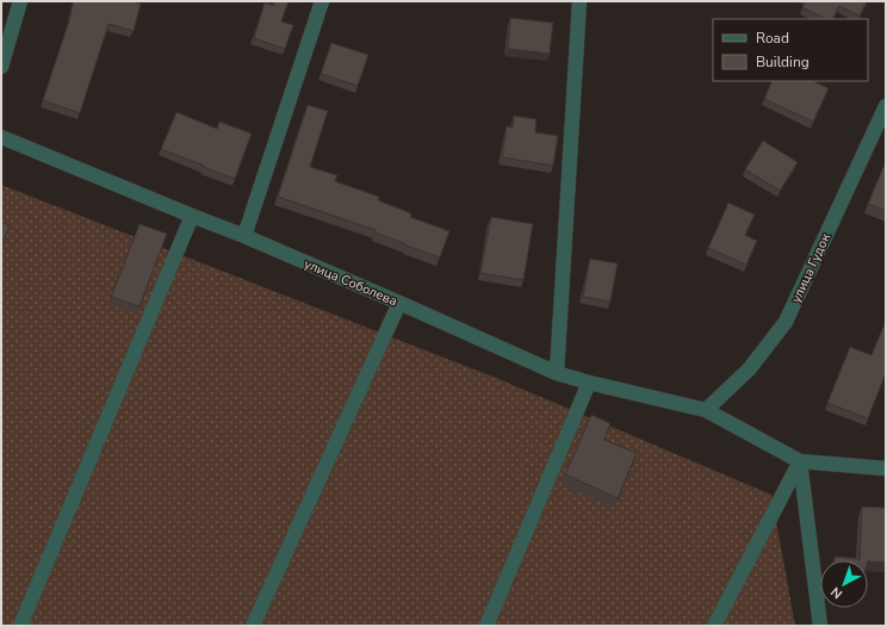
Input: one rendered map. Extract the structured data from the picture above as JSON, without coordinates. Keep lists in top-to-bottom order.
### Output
{
  "streets": {
    "street": ["улица Гудок", "улица Соболева"]
  },
  "crossings": [
    ["улица Гудок", "улица Соболева"]
  ],
  "legend": ["Road", "Building"],
  "north": "bottom left"
}
